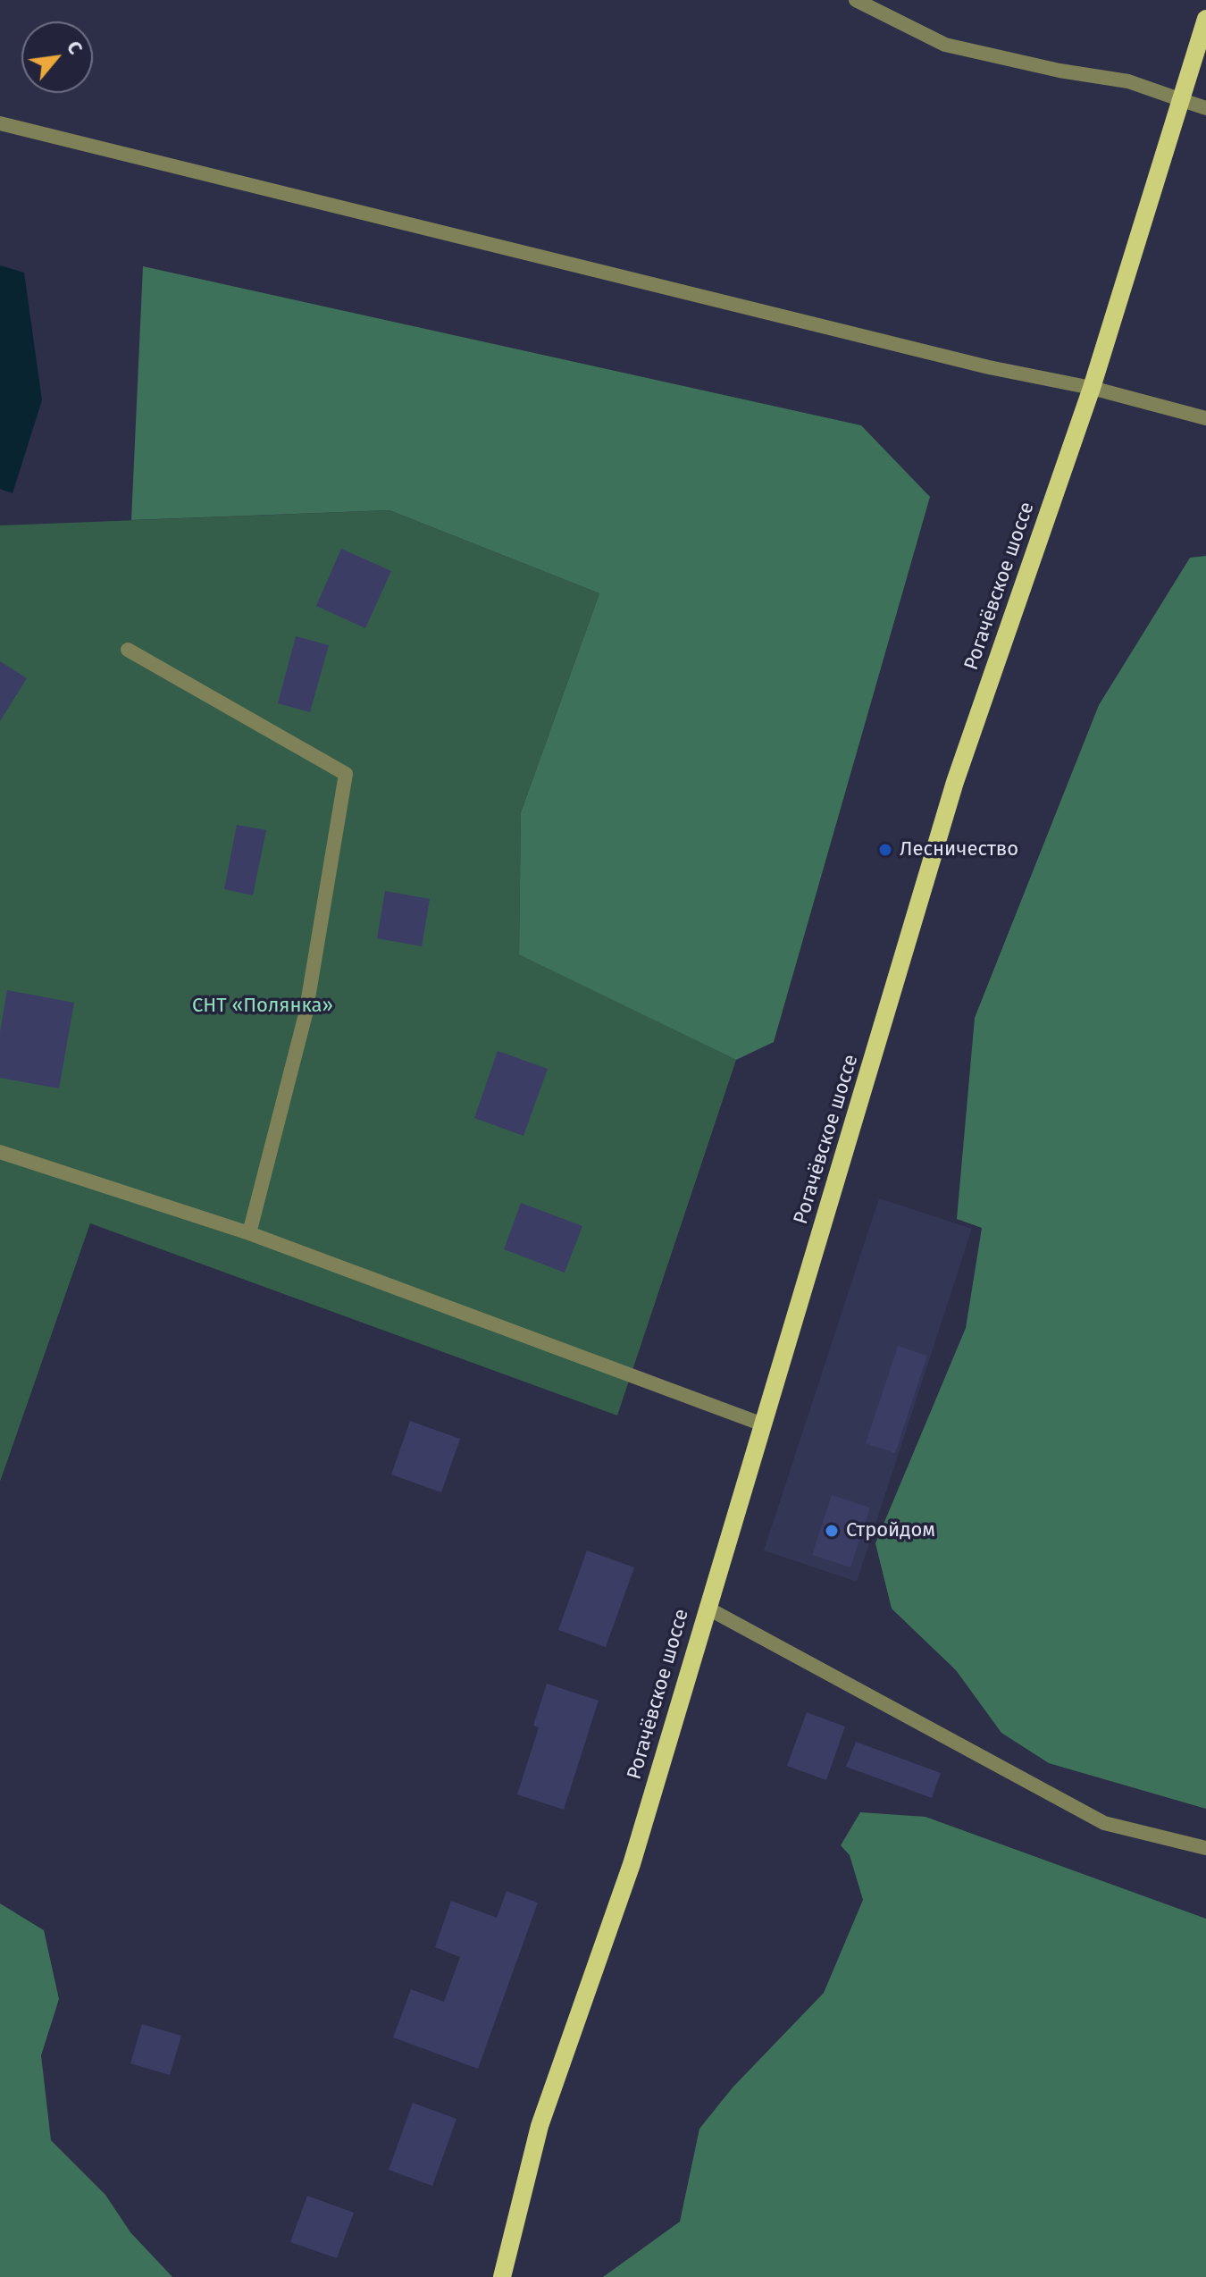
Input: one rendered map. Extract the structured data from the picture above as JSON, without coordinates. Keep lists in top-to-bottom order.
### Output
{
  "streets": {
    "main road": ["Рогачёвское шоссе"]
  },
  "parks": ["СНТ «Полянка»"],
  "places": ["Лесничество", "Стройдом"],
  "north": "top right"
}
